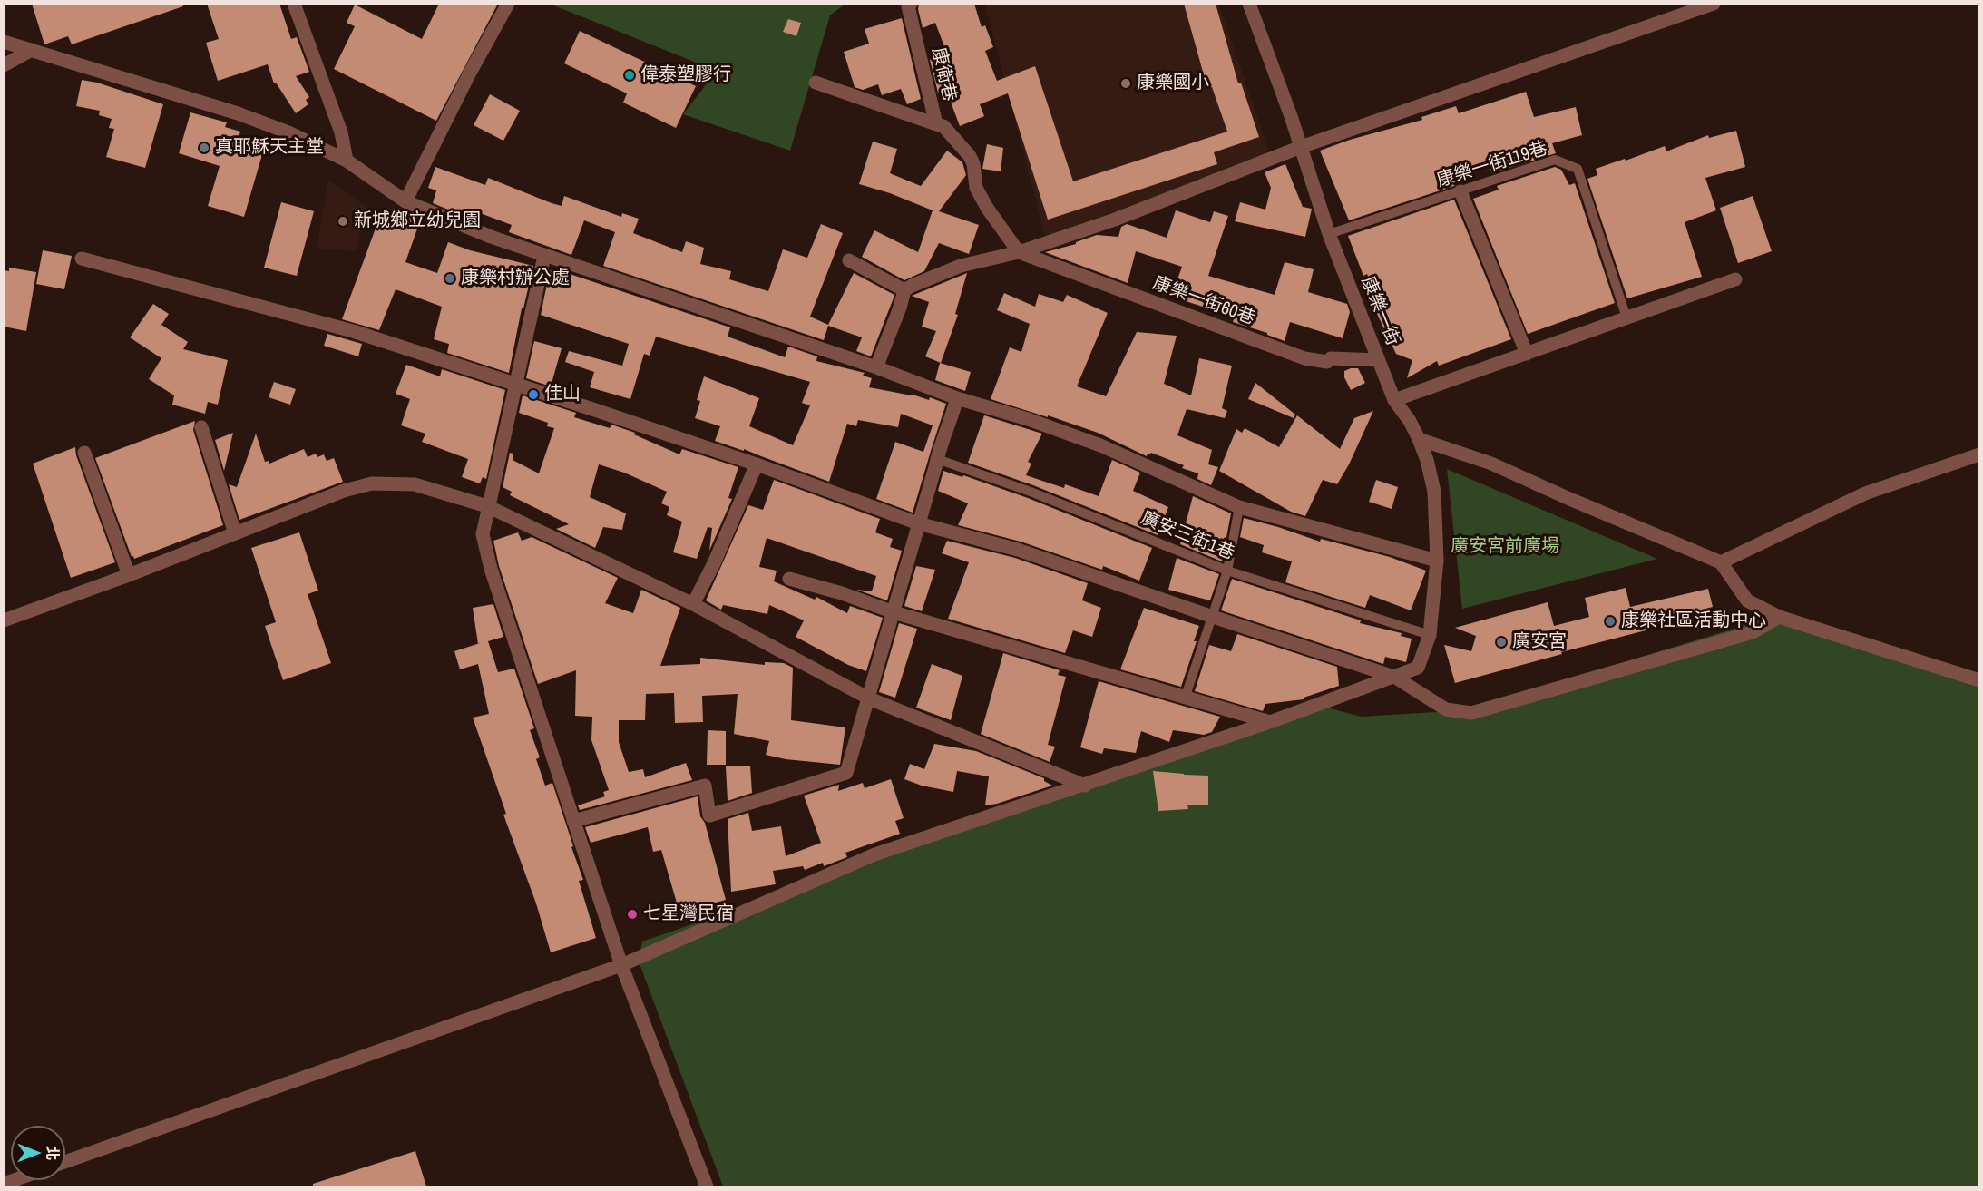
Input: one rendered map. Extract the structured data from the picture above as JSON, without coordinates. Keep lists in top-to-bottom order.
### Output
{
  "streets": {
    "street": ["康衛巷", "康樂一街60巷", "康樂一街"],
    "lane": ["康樂一街119巷", "廣安三街1巷"]
  },
  "crossings": [
    ["康衛巷", "康樂一街60巷"],
    ["康樂一街119巷", "康樂一街"],
    ["康樂一街60巷", "康樂一街"],
    ["康樂一街", "廣安三街1巷"]
  ],
  "parks": ["廣安宮前廣場"],
  "places": [
    "偉泰塑膠行",
    "康樂國小",
    "真耶穌天主堂",
    "新城鄉立幼兒園",
    "康樂村辦公處",
    "佳山",
    "康樂社區活動中心",
    "廣安宮",
    "七星灣民宿"
  ],
  "north": "right"
}
